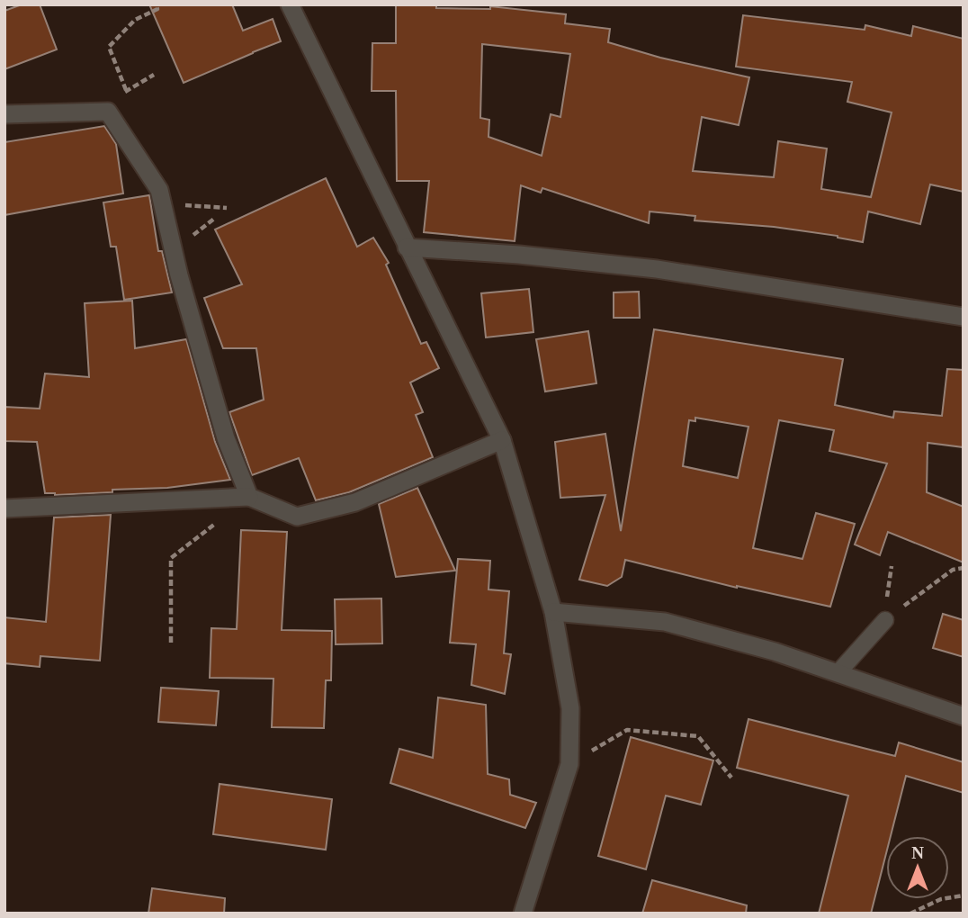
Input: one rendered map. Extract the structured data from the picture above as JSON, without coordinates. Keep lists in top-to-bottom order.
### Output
{
  "north": "top"
}
